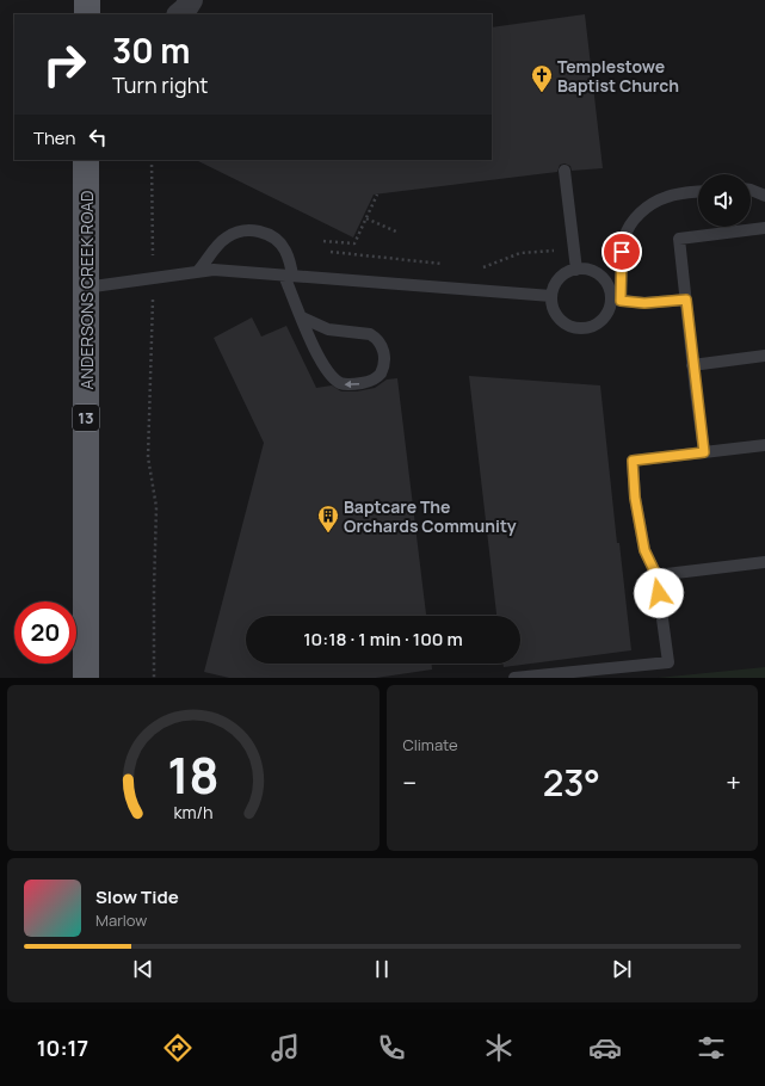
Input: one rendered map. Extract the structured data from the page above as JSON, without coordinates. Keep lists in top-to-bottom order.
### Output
{
  "streets": {
    "main road": ["ANDERSONS CREEK ROAD", "13"]
  },
  "places": {
    "church": ["Templestowe Baptist Church"],
    "building": ["Baptcare The Orchards Community"]
  },
  "page": {
    "turn": ["30 m", "Turn right"],
    "then": "Then",
    "limit": "20",
    "trip": "10:18 · 1 min · 100 m",
    "tile": "Climate",
    "heat": ["−", "23°", "+"],
    "song": ["Slow Tide", "Marlow"],
    "tabs": "10:17",
    "gauge": ["18", "km/h"]
  }
}
